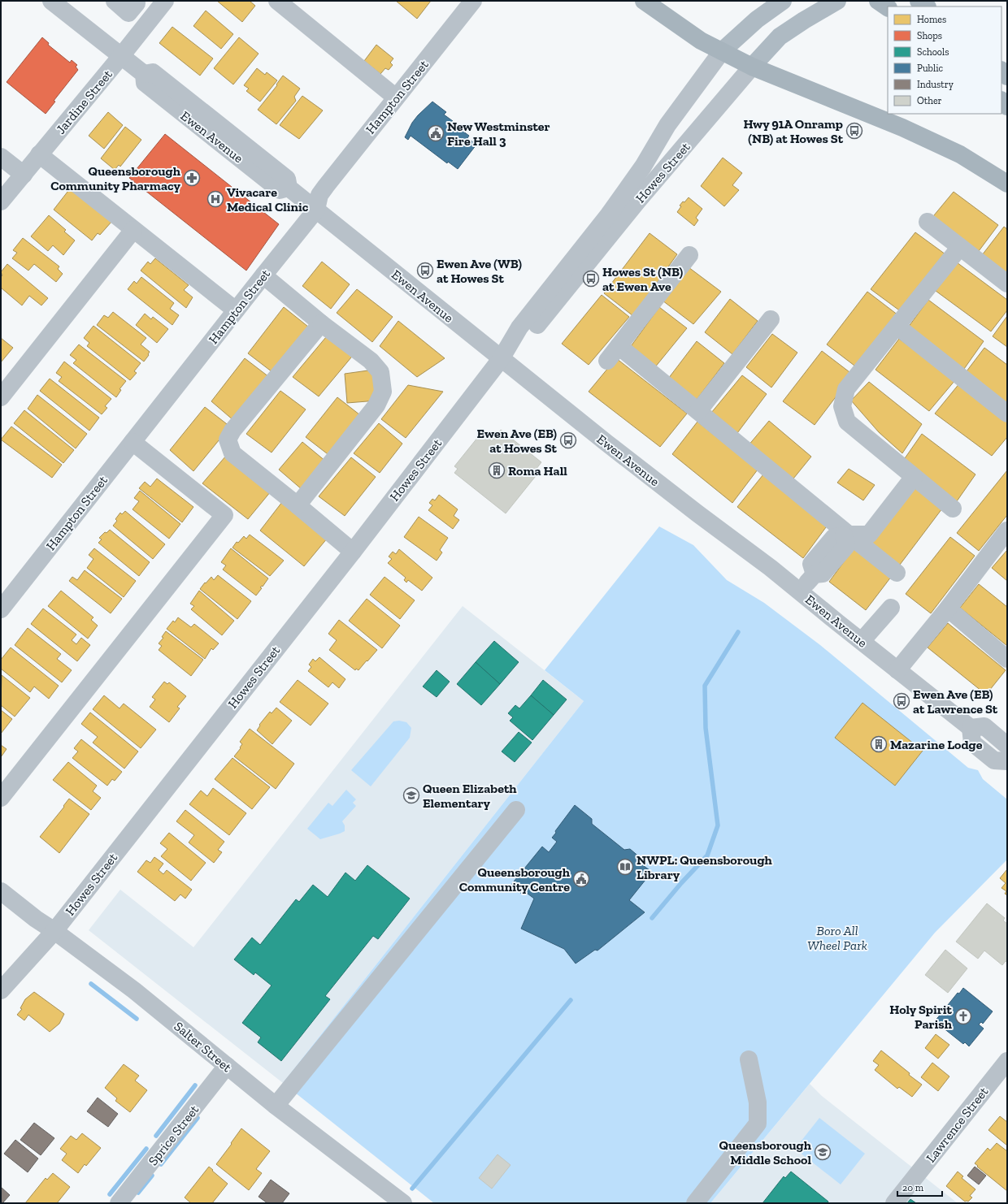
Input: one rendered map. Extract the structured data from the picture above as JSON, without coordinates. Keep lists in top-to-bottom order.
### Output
{
  "streets": {
    "main road": ["Howes Street"],
    "street": [
      "Hampton Street",
      "Jardine Street",
      "Ewen Avenue",
      "Salter Street",
      "Lawrence Street",
      "Sprice Street"
    ]
  },
  "crossings": [
    ["Hampton Street", "Ewen Avenue"],
    ["Jardine Street", "Ewen Avenue"],
    ["Ewen Avenue", "Howes Street"],
    ["Howes Street", "Salter Street"],
    ["Salter Street", "Sprice Street"]
  ],
  "parks": ["Boro All Wheel Park"],
  "places": {
    "bus stop": [
      "Hwy 91A Onramp (NB) at Howes St",
      "Ewen Ave (WB) at Howes St",
      "Howes St (NB) at Ewen Ave",
      "Ewen Ave (EB) at Howes St",
      "Ewen Ave (EB) at Lawrence St"
    ],
    "public building": ["New Westminster Fire Hall 3", "Queensborough Community Centre"],
    "pharmacy": ["Queensborough Community Pharmacy"],
    "hospital": ["Vivacare Medical Clinic"],
    "building": ["Roma Hall", "Mazarine Lodge"],
    "school or university": ["Queen Elizabeth Elementary", "Queensborough Middle School"],
    "library": ["NWPL: Queensborough Library"],
    "church": ["Holy Spirit Parish"]
  },
  "legend": [
    "Homes",
    "Shops",
    "Schools",
    "Public",
    "Industry",
    "Other"
  ],
  "scale_bar": "20 m"
}
